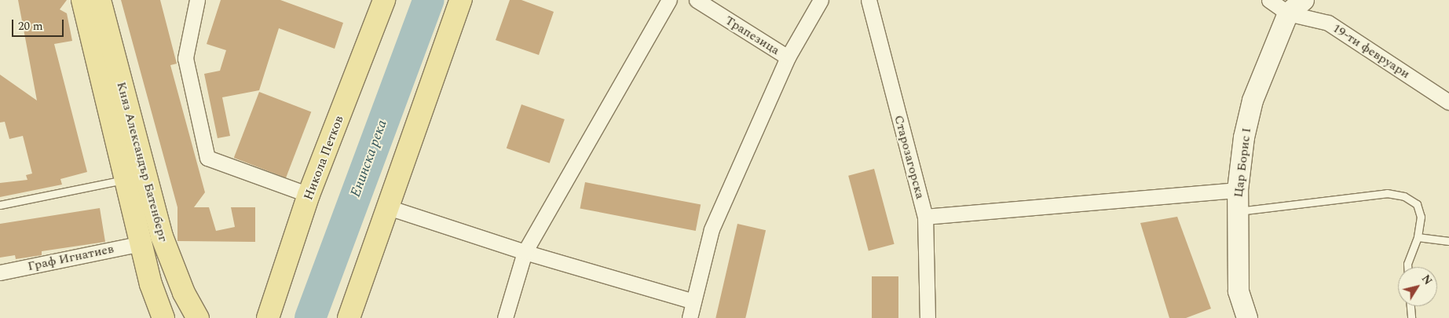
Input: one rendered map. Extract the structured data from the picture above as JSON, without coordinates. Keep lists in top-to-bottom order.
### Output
{
  "streets": {
    "main road": ["Никола Петков", "Княз Александър Батенберг"],
    "street": [
      "Трапезица",
      "19-ти февруари",
      "Старозагорска",
      "Цар Борис I",
      "Граф Игнатиев"
    ]
  },
  "crossings": [
    ["19-ти февруари", "Цар Борис I"],
    ["Княз Александър Батенберг", "Граф Игнатиев"]
  ],
  "water": ["Енинска река"],
  "scale_bar": "20 m",
  "north": "top right"
}
